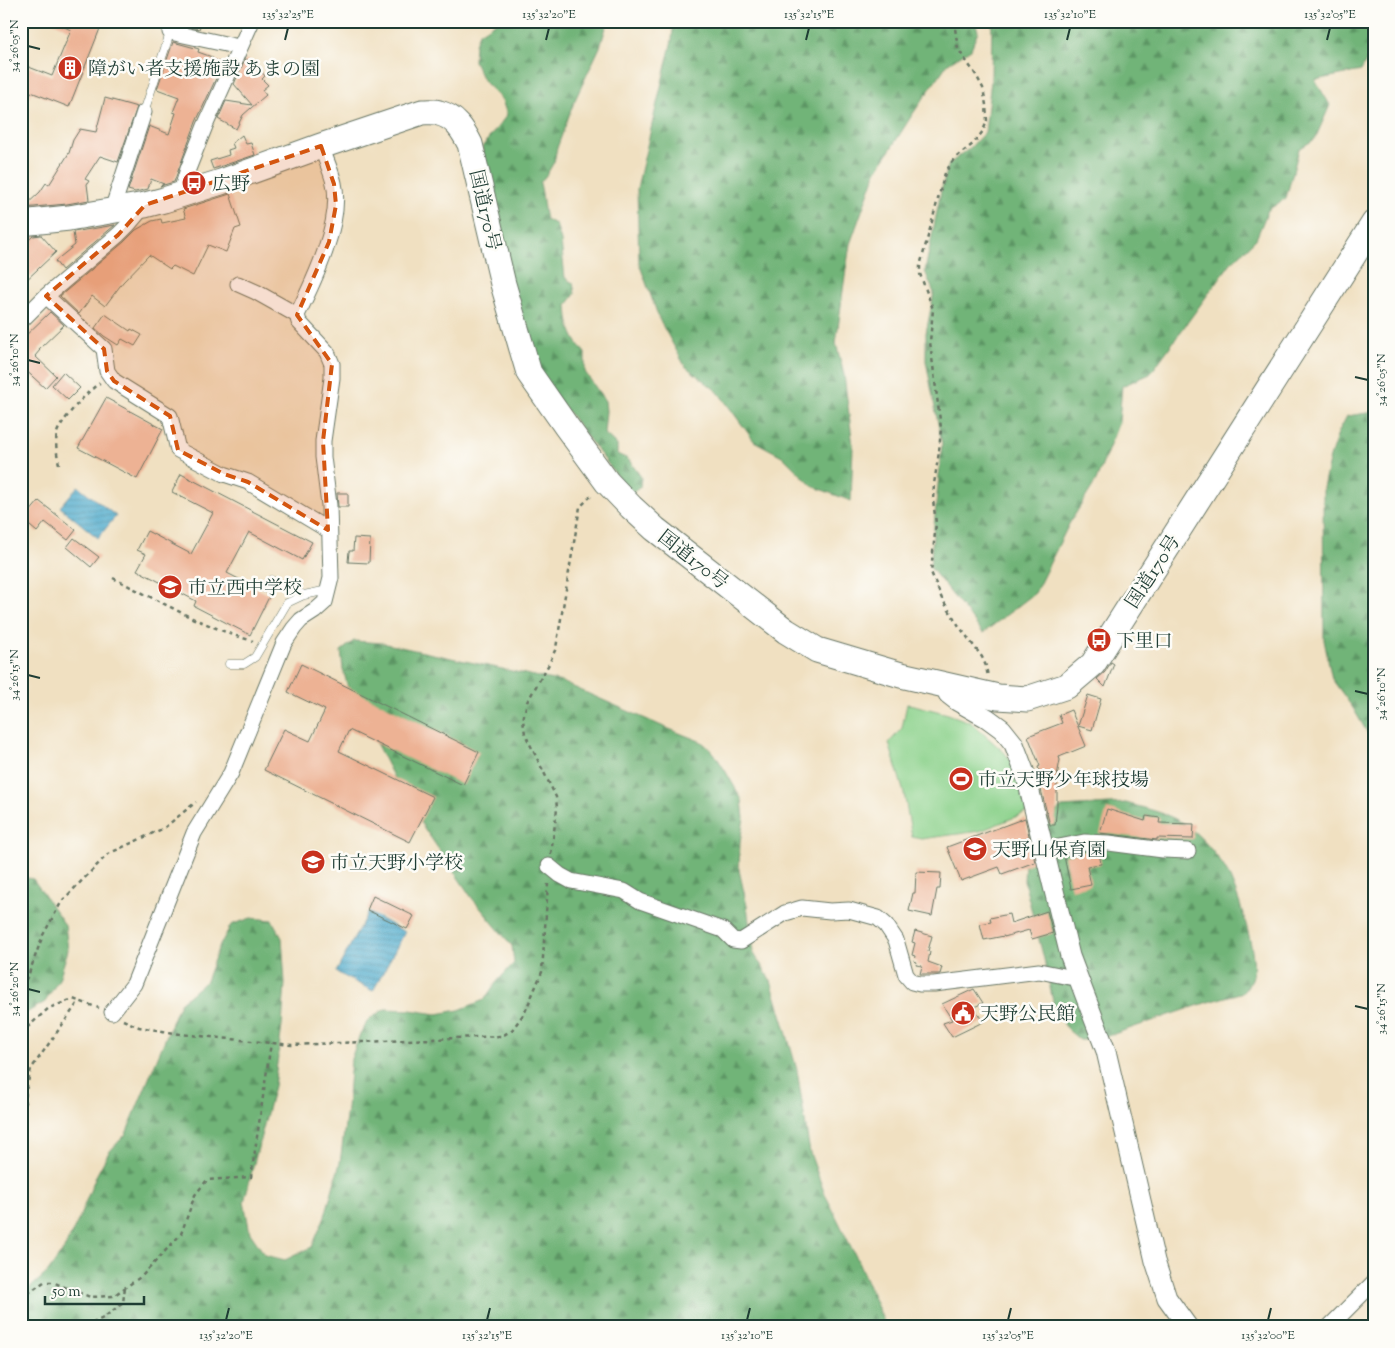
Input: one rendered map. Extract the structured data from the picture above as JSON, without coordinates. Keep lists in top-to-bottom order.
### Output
{
  "streets": {
    "highway": ["国道170号"]
  },
  "places": {
    "building": ["障がい者支援施設 あまの園"],
    "bus stop": ["広野", "下里口"],
    "school or university": ["市立西中学校", "天野山保育園", "市立天野小学校"],
    "sports": ["市立天野少年球技場"],
    "public building": ["天野公民館"]
  },
  "scale_bar": "50 m",
  "coordinates": [
    "135°32'25\"E",
    "135°32'20\"E",
    "135°32'15\"E",
    "135°32'10\"E",
    "135°32'05\"E",
    "34°26'05\"N",
    "34°26'10\"N",
    "34°26'15\"N",
    "34°26'20\"N",
    "135°32'00\"E"
  ]
}
